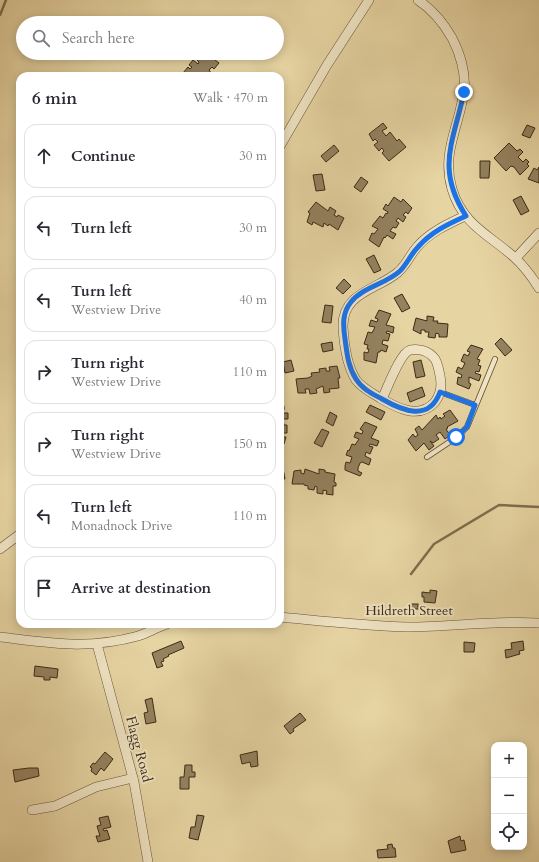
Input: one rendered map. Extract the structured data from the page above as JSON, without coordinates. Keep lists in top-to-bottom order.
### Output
{
  "streets": {
    "street": ["Hildreth Street", "Flagg Road"]
  },
  "page": {
    "search": "Search here",
    "heading": ["6 min", "Walk · 470 m"],
    "list": [
      ["Continue", "30 m"],
      ["Turn left", "30 m"],
      ["Turn left", "Westview Drive", "40 m"],
      ["Turn right", "Westview Drive", "110 m"],
      ["Turn right", "Westview Drive", "150 m"],
      ["Turn left", "Monadnock Drive", "110 m"],
      "Arrive at destination"
    ],
    "map_buttons": ["+", "−"]
  }
}
